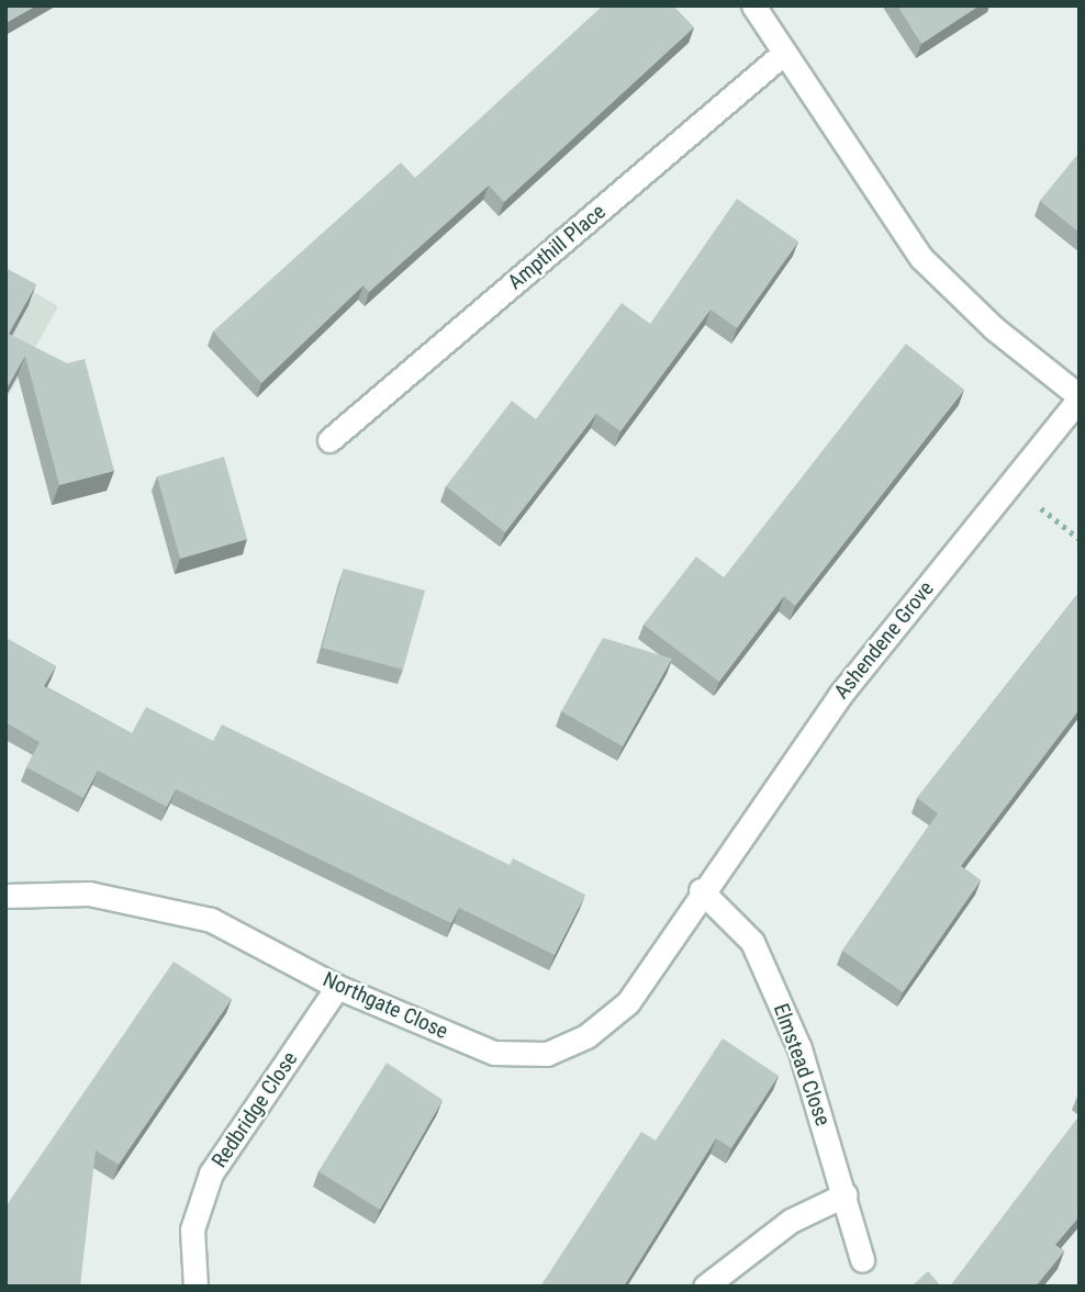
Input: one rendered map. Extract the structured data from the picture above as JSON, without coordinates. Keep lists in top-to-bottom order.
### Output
{
  "streets": {
    "street": [
      "Ampthill Place",
      "Ashendene Grove",
      "Northgate Close",
      "Elmstead Close",
      "Redbridge Close"
    ]
  },
  "crossings": [
    ["Ampthill Place", "Ashendene Grove"],
    ["Ashendene Grove", "Northgate Close"],
    ["Ashendene Grove", "Elmstead Close"],
    ["Northgate Close", "Elmstead Close"],
    ["Northgate Close", "Redbridge Close"]
  ]
}
